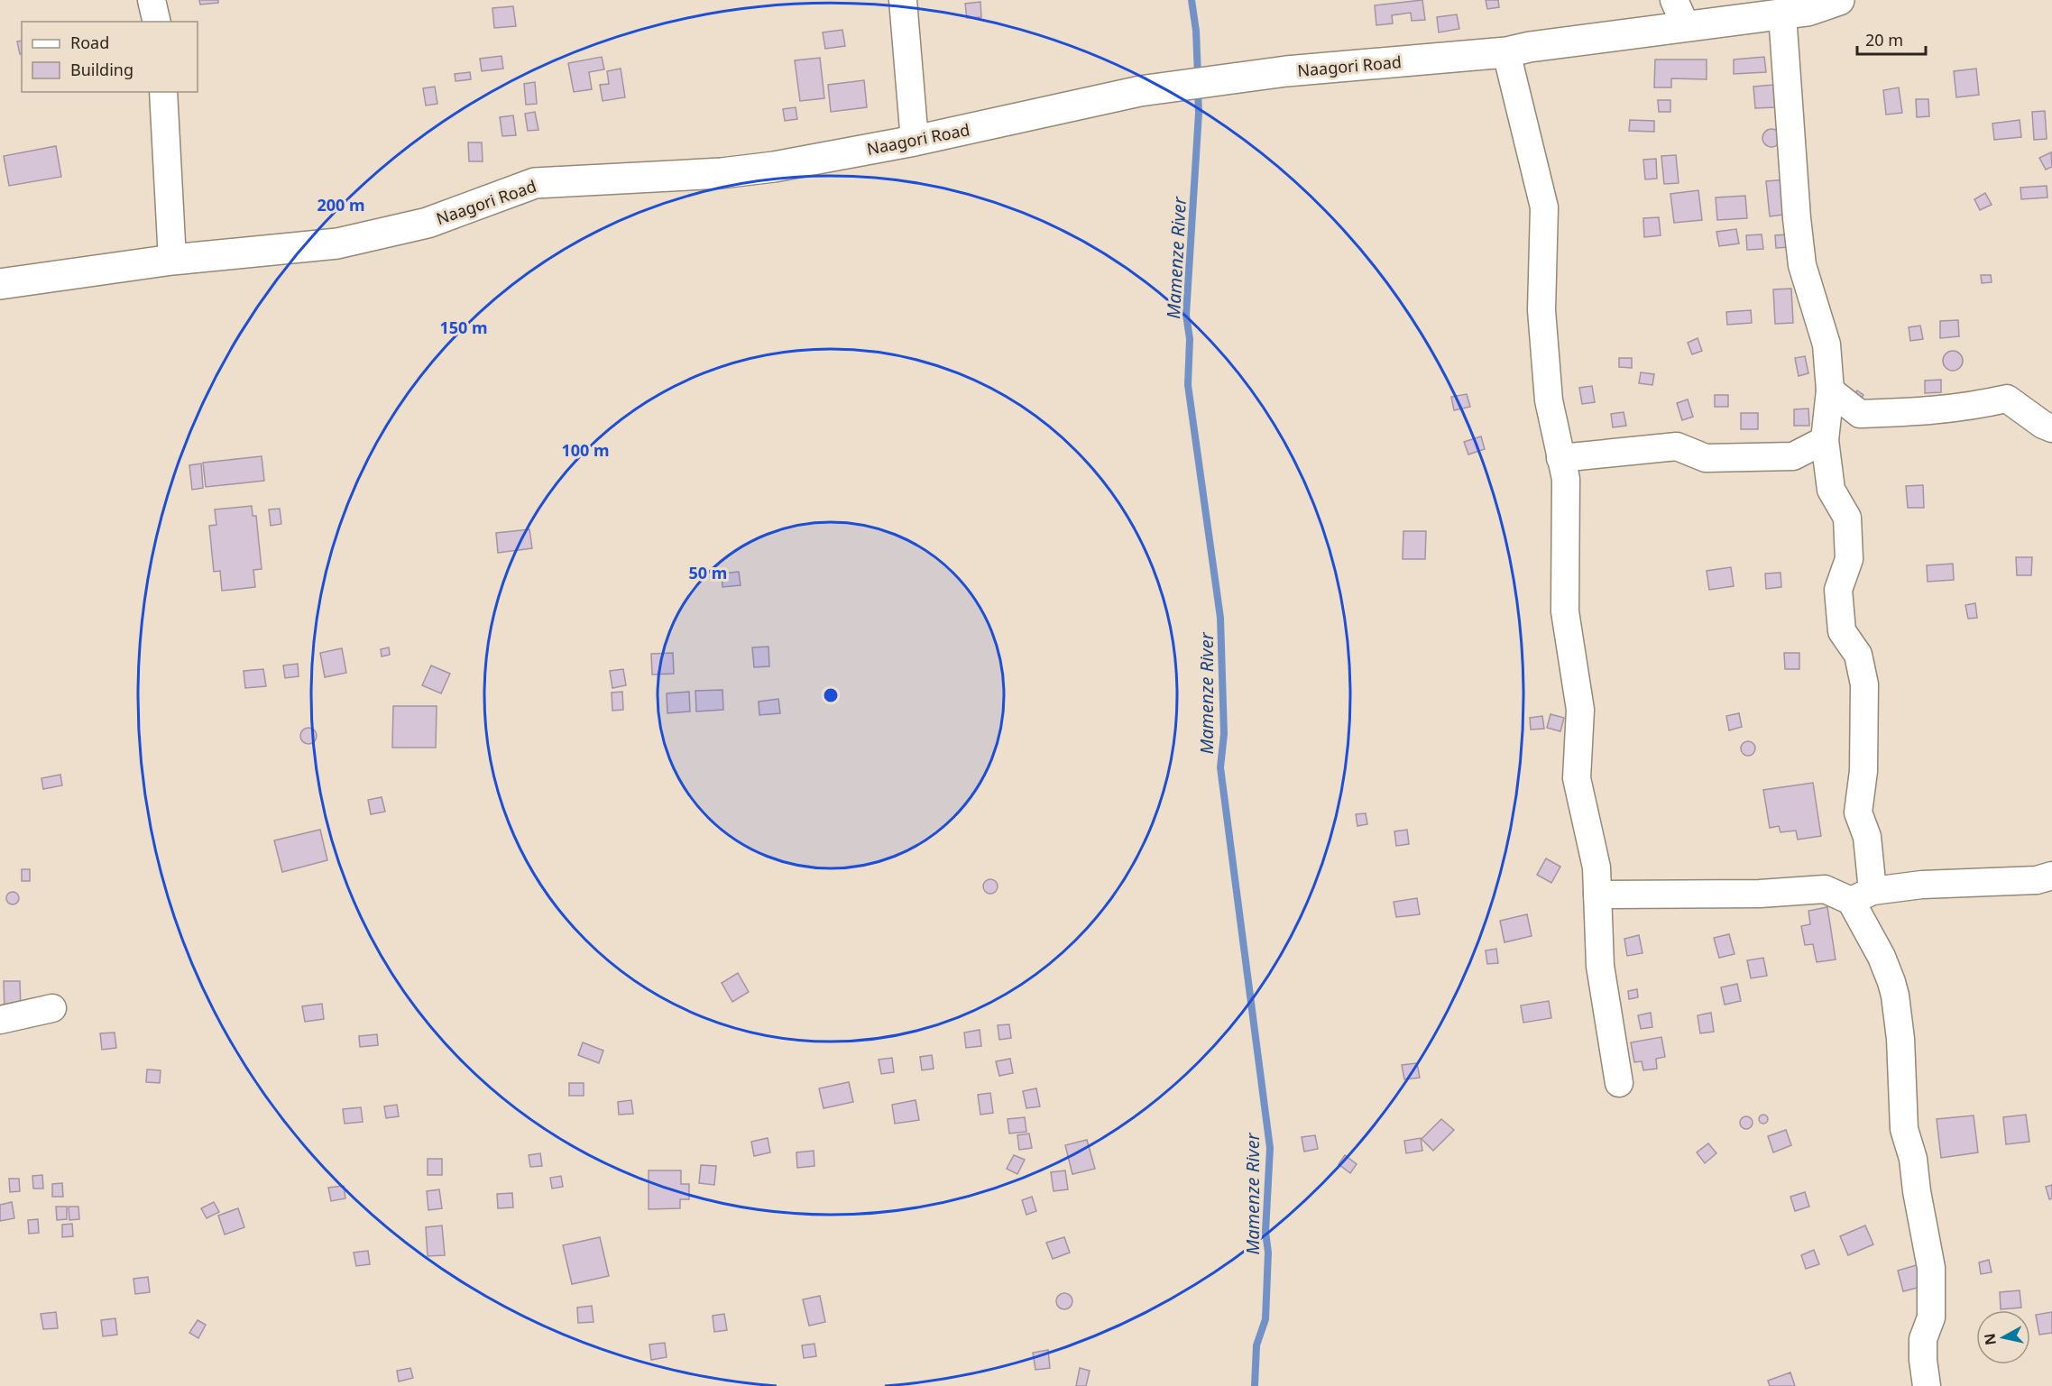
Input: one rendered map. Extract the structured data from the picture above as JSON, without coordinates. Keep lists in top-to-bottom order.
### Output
{
  "streets": {
    "street": ["Naagori Road"]
  },
  "water": ["Mamenze River"],
  "legend": ["Road", "Building"],
  "scale_bar": "20 m",
  "north": "left",
  "rings": [
    "200 m",
    "150 m",
    "100 m",
    "50 m"
  ]
}
